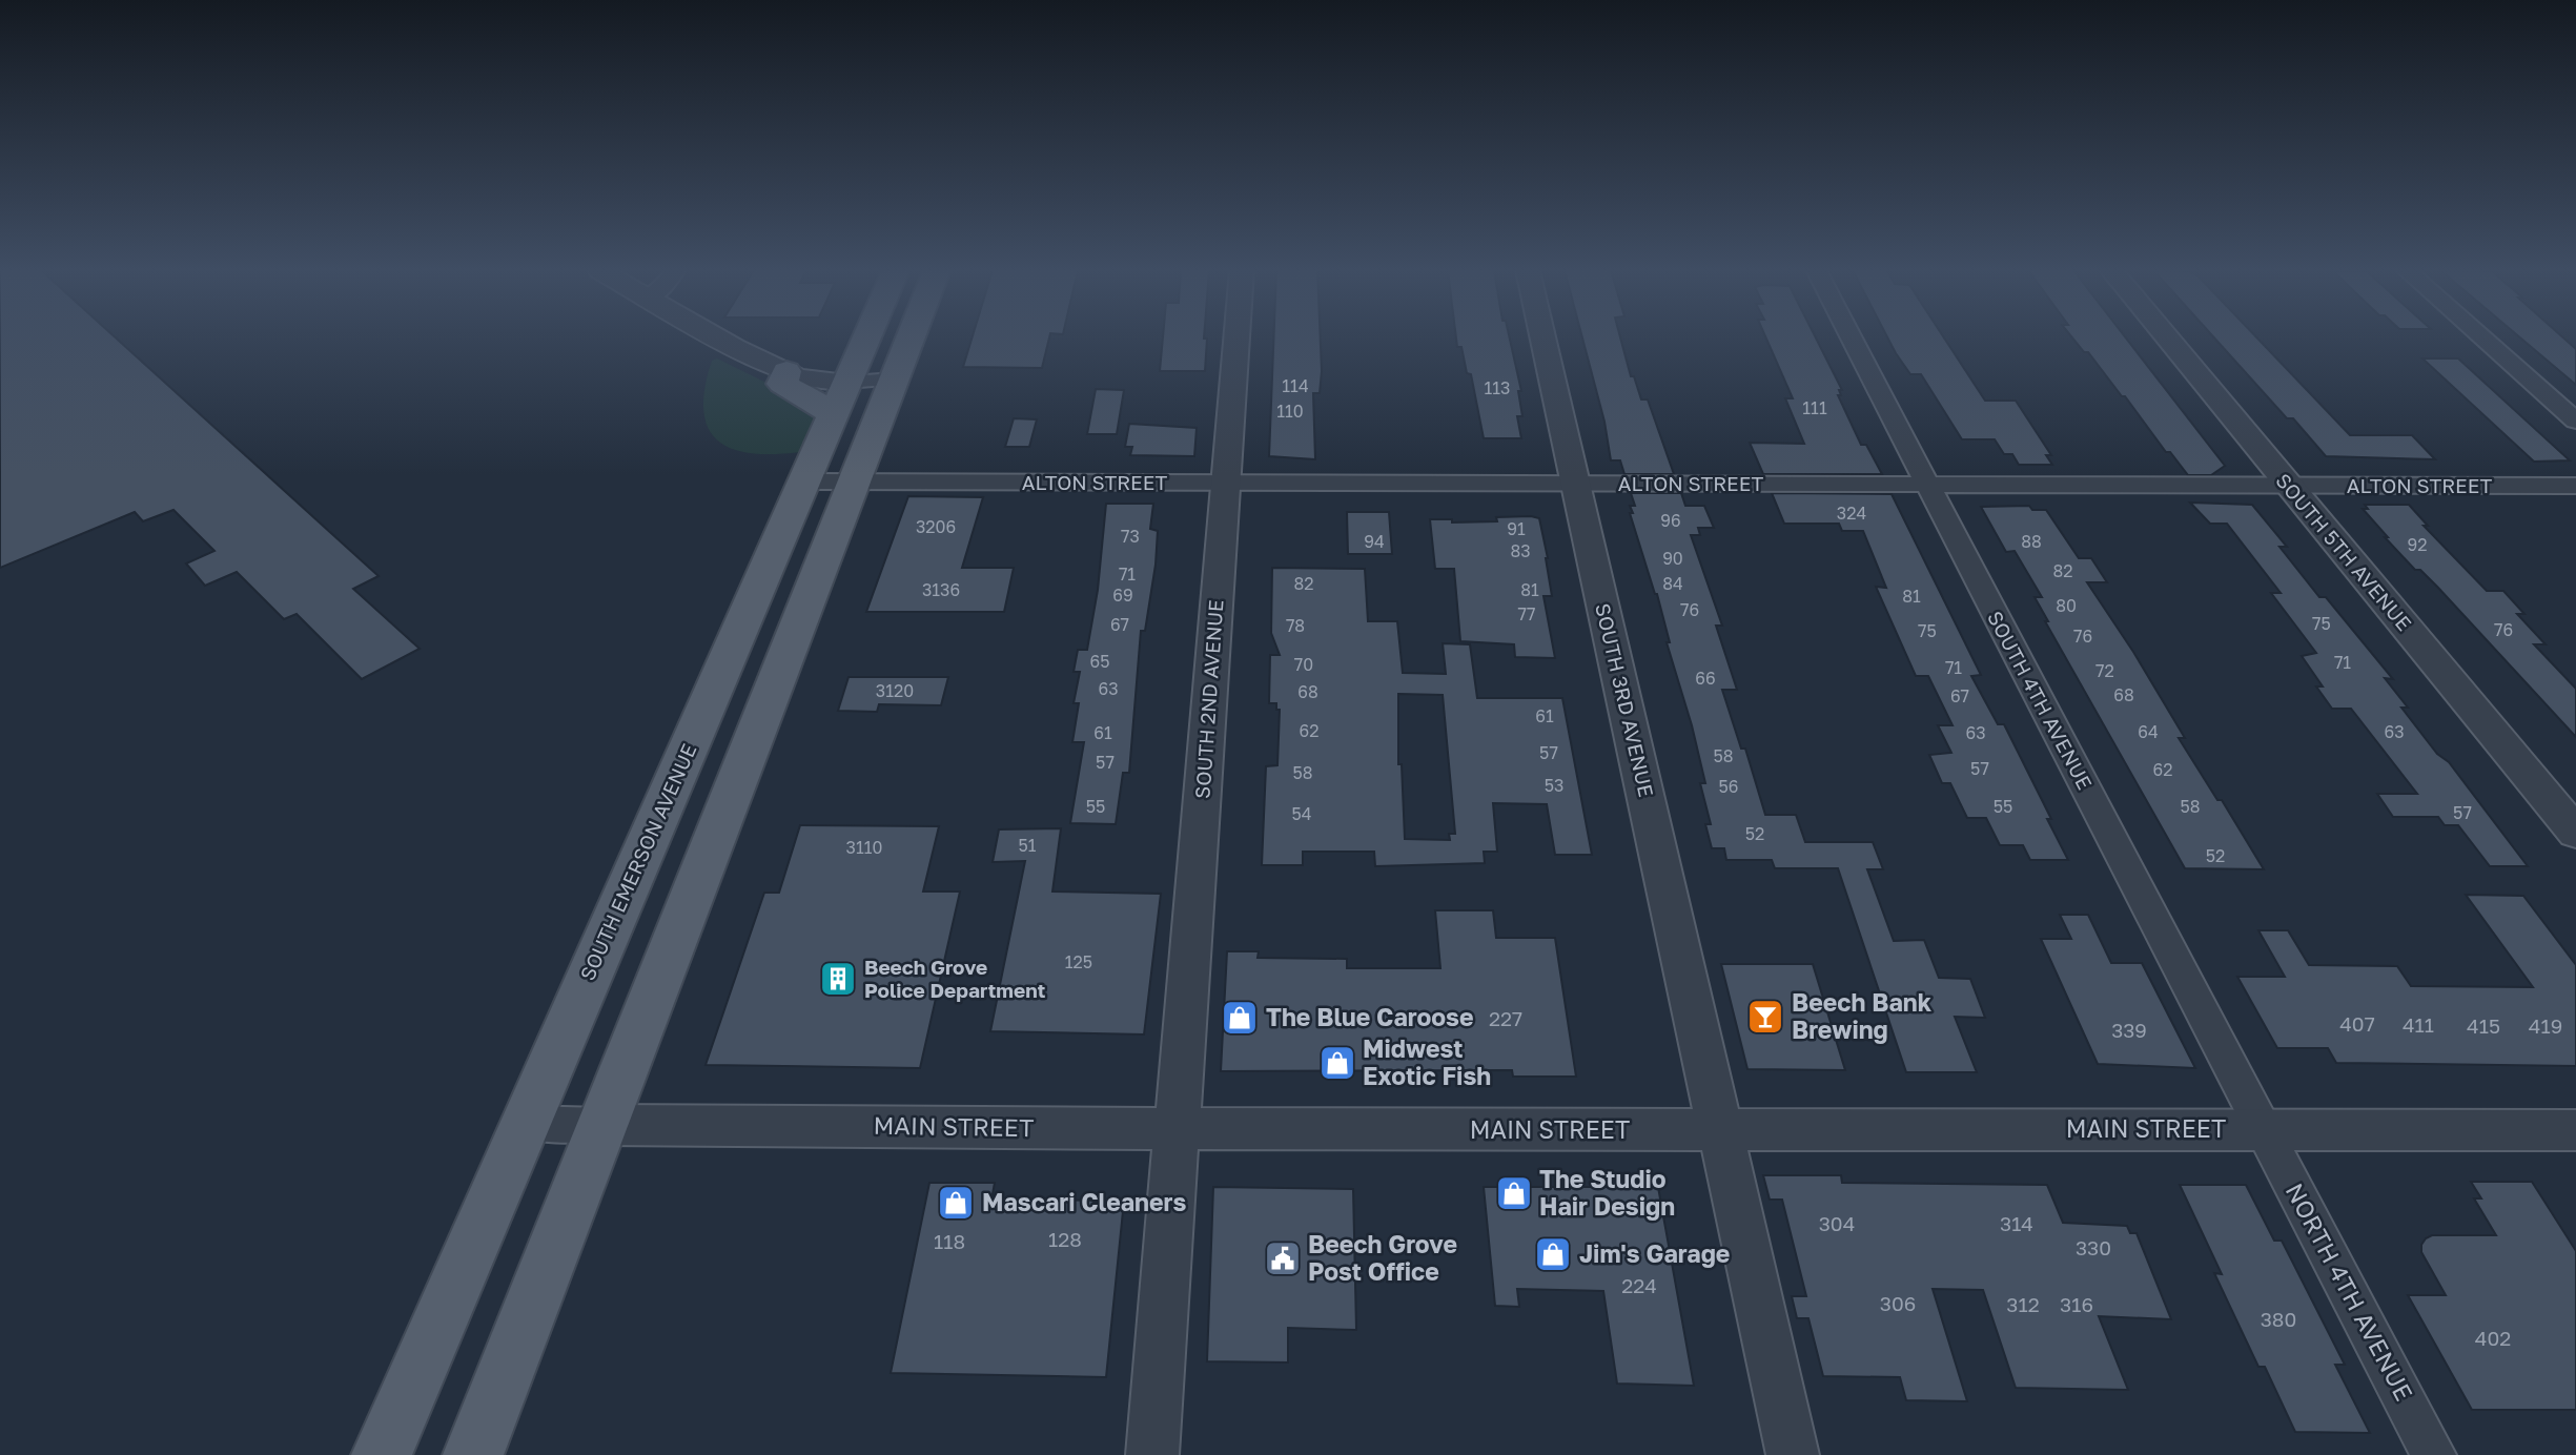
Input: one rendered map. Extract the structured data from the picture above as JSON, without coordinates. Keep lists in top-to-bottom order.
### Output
{
  "streets": {
    "main road": ["SOUTH EMERSON AVENUE"],
    "street": [
      "ALTON STREET",
      "SOUTH 5TH AVENUE",
      "SOUTH 2ND AVENUE",
      "SOUTH 3RD AVENUE",
      "SOUTH 4TH AVENUE",
      "MAIN STREET",
      "NORTH 4TH AVENUE"
    ]
  },
  "crossings": [
    ["ALTON STREET", "SOUTH 5TH AVENUE"],
    ["ALTON STREET", "SOUTH 2ND AVENUE"],
    ["ALTON STREET", "SOUTH 3RD AVENUE"],
    ["ALTON STREET", "SOUTH 4TH AVENUE"],
    ["ALTON STREET", "SOUTH EMERSON AVENUE"],
    ["SOUTH 2ND AVENUE", "MAIN STREET"],
    ["SOUTH 3RD AVENUE", "MAIN STREET"],
    ["SOUTH 4TH AVENUE", "MAIN STREET"],
    ["SOUTH 4TH AVENUE", "NORTH 4TH AVENUE"],
    ["SOUTH EMERSON AVENUE", "MAIN STREET"],
    ["MAIN STREET", "NORTH 4TH AVENUE"]
  ],
  "places": {
    "building": ["Beech Grove Police Department"],
    "bar": ["Beech Bank Brewing"],
    "shop": [
      "The Blue Caroose",
      "Midwest Exotic Fish",
      "The Studio Hair Design",
      "Mascari Cleaners",
      "Jim's Garage"
    ],
    "public building": ["Beech Grove Post Office"]
  },
  "house_numbers": [
    "114",
    "113",
    "111",
    "110",
    "324",
    "96",
    "3206",
    "91",
    "73",
    "94",
    "88",
    "92",
    "83",
    "90",
    "82",
    "71",
    "82",
    "84",
    "3136",
    "81",
    "69",
    "81",
    "80",
    "76",
    "77",
    "75",
    "67",
    "78",
    "76",
    "75",
    "76",
    "65",
    "71",
    "70",
    "71",
    "72",
    "66",
    "63",
    "3120",
    "68",
    "68",
    "67",
    "61",
    "62",
    "64",
    "63",
    "61",
    "63",
    "57",
    "58",
    "57",
    "57",
    "62",
    "58",
    "53",
    "56",
    "55",
    "55",
    "58",
    "57",
    "54",
    "52",
    "51",
    "3110",
    "52",
    "125",
    "227",
    "407",
    "411",
    "415",
    "419",
    "339",
    "304",
    "314",
    "128",
    "118",
    "330",
    "224",
    "306",
    "312",
    "316",
    "380",
    "402"
  ]
}
